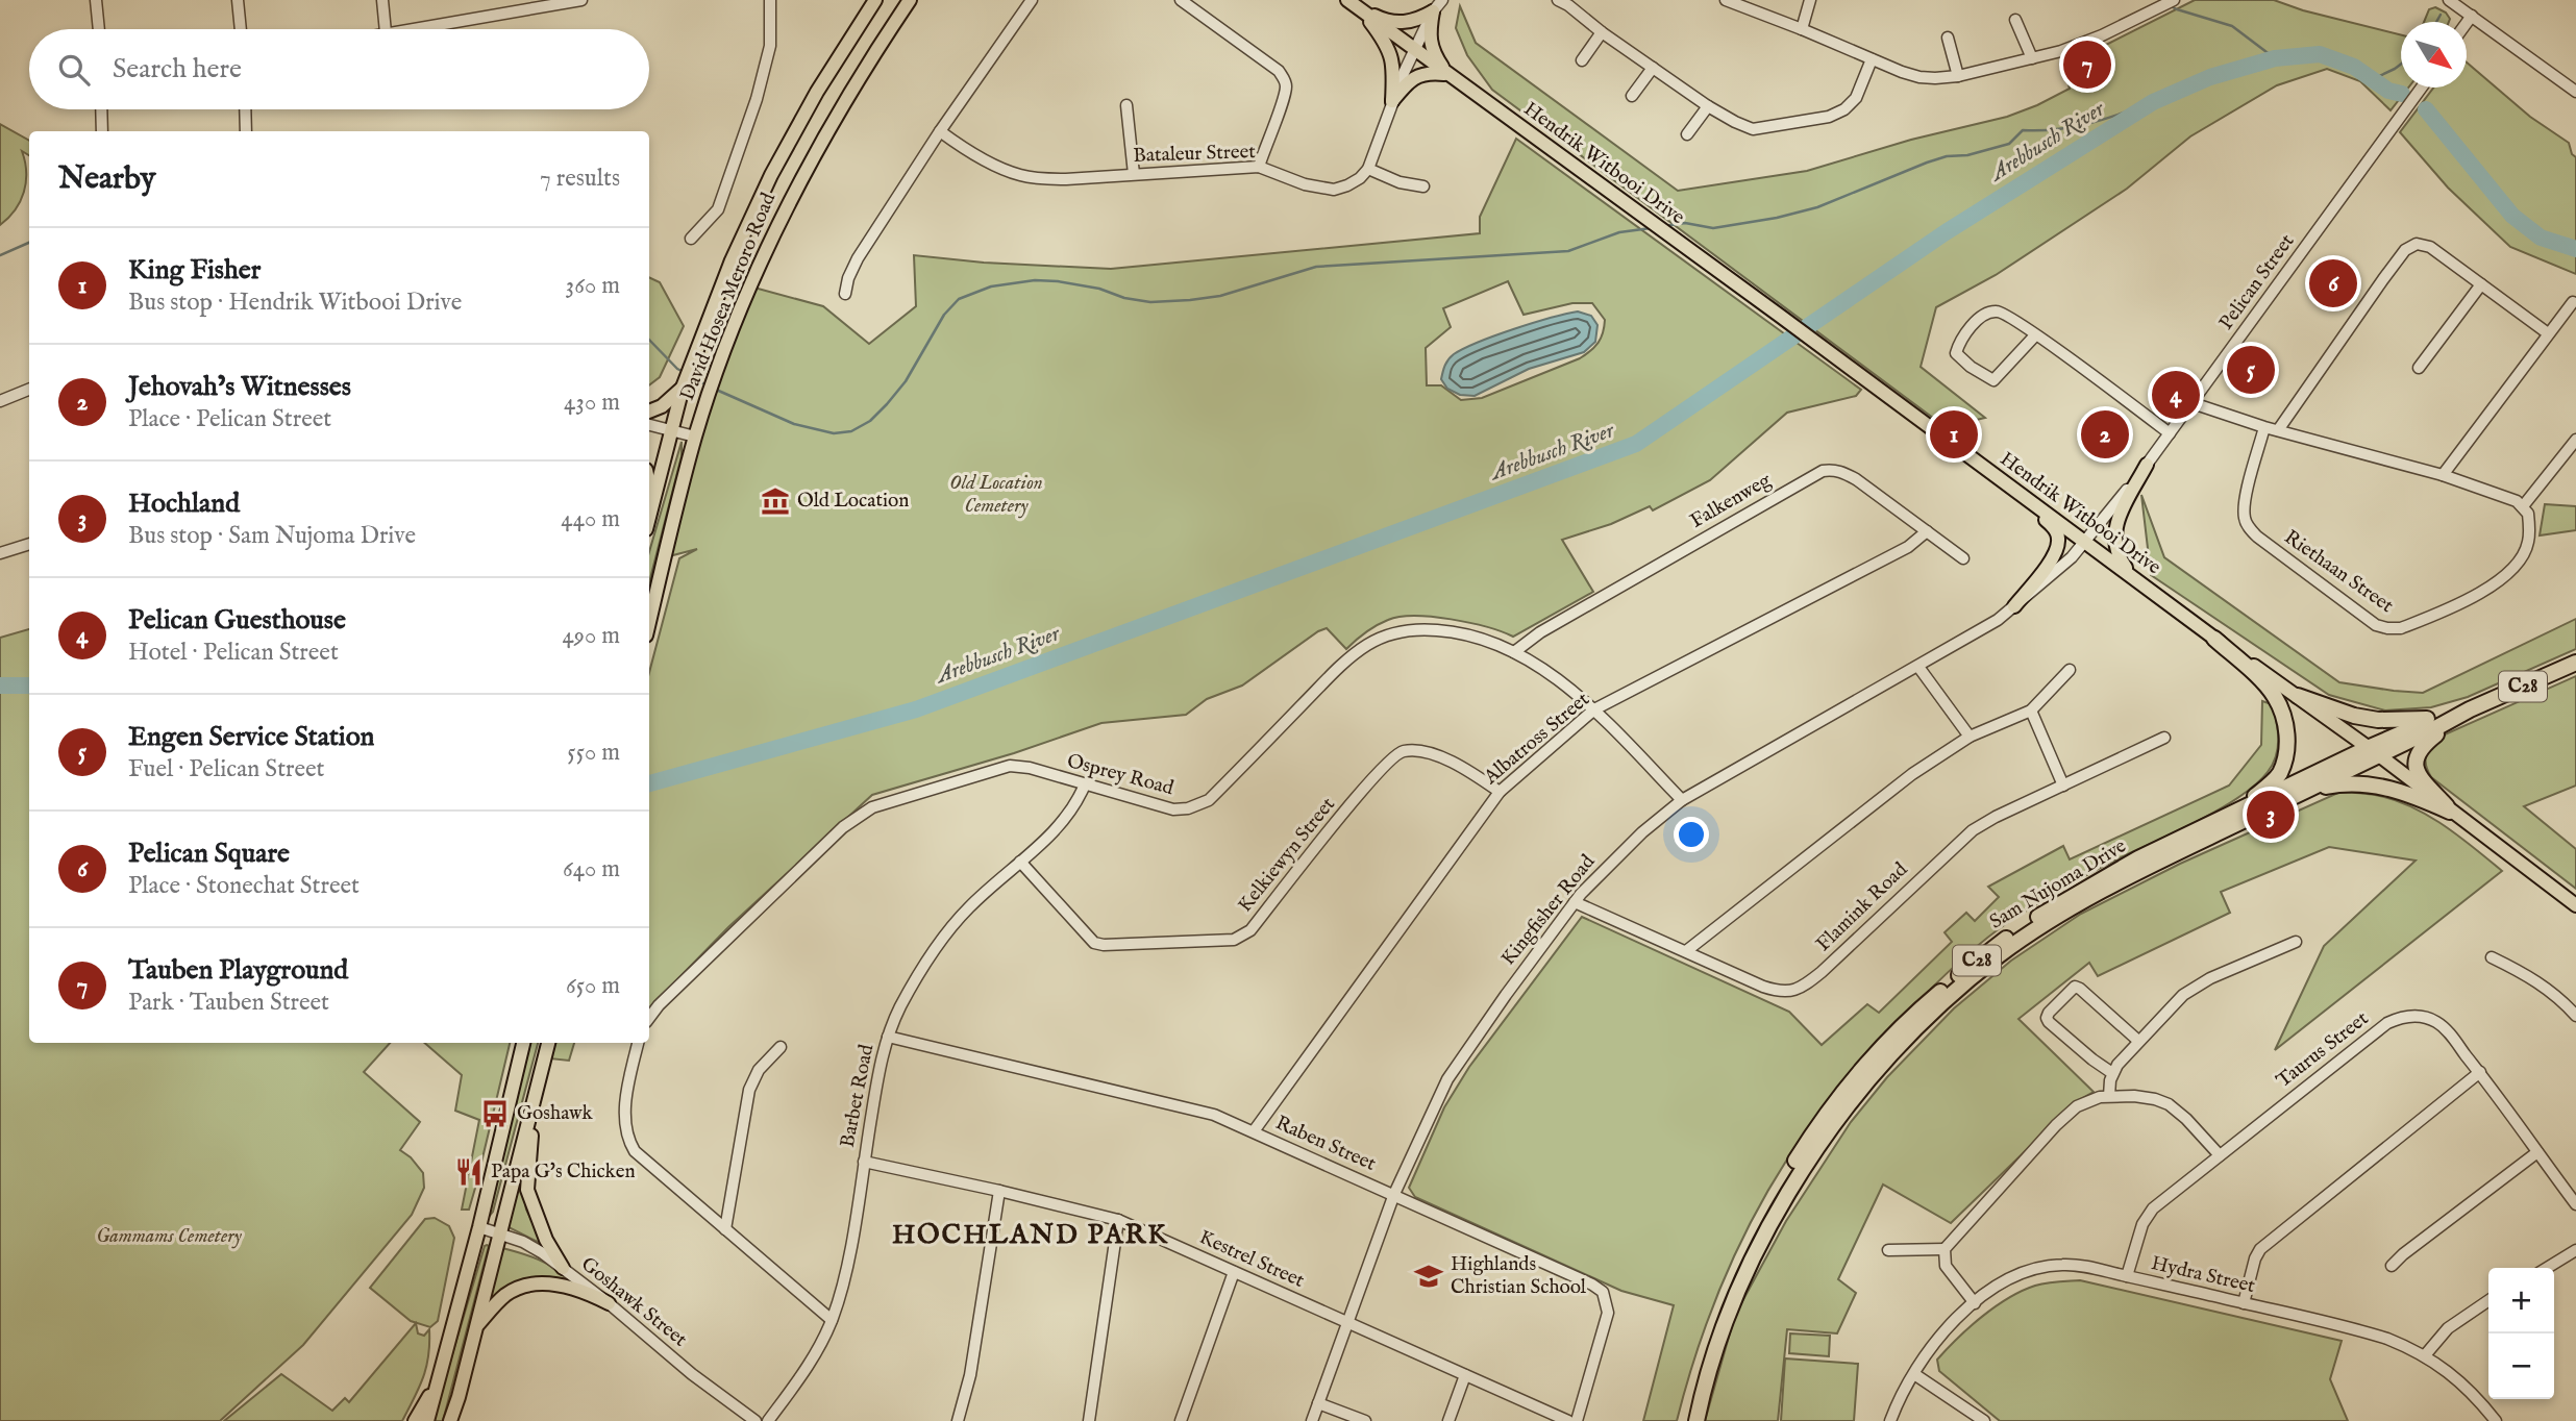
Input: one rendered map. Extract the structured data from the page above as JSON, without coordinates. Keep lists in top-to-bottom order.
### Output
{
  "streets": {
    "highway": ["C28", "Sam Nujoma Drive"],
    "main road": ["Hendrik Witbooi Drive", "David Hosea Meroro Road"],
    "street": [
      "Bataleur Street",
      "Pelican Street",
      "Falkenweg",
      "Riethaan Street",
      "Albatross Street",
      "Osprey Road",
      "Kelkiewyn Street",
      "Flamink Road",
      "Kingfisher Road",
      "Taurus Street",
      "Barbet Road",
      "Raben Street",
      "Kestrel Street",
      "Hydra Street",
      "Goshawk Street"
    ]
  },
  "crossings": [
    ["Hendrik Witbooi Drive", "Pelican Street"],
    ["Hendrik Witbooi Drive", "Sam Nujoma Drive"],
    ["Hendrik Witbooi Drive", "Kingfisher Road"],
    ["Pelican Street", "Kingfisher Road"],
    ["Falkenweg", "Albatross Street"],
    ["Falkenweg", "Osprey Road"],
    ["Albatross Street", "Osprey Road"],
    ["Albatross Street", "Kelkiewyn Street"],
    ["Albatross Street", "Raben Street"],
    ["Osprey Road", "Kingfisher Road"],
    ["Osprey Road", "Barbet Road"],
    ["Kelkiewyn Street", "Barbet Road"],
    ["Flamink Road", "Kingfisher Road"],
    ["Kingfisher Road", "Raben Street"],
    ["Kingfisher Road", "Kestrel Street"],
    ["Taurus Street", "Hydra Street"],
    ["Barbet Road", "Raben Street"],
    ["Barbet Road", "Kestrel Street"]
  ],
  "districts": ["HOCHLAND PARK"],
  "water": ["Arebbusch River"],
  "parks": ["Old Location Cemetery", "Gammams Cemetery"],
  "places": {
    "museum": ["Old Location"],
    "bus stop": ["Goshawk"],
    "restaurant": ["Papa G's Chicken"],
    "school or university": ["Highlands Christian School"]
  },
  "north": "bottom right",
  "page": {
    "search": "Search here",
    "pins": [
      "7",
      "6",
      "5",
      "4",
      "1",
      "2",
      "3"
    ],
    "heading": ["Nearby", "7 results"],
    "list": [
      {
        "mark": "1",
        "name": "King Fisher",
        "note": "Bus stop · Hendrik Witbooi Drive",
        "value": "360 m"
      },
      {
        "mark": "2",
        "name": "Jehovah’s Witnesses",
        "note": "Place · Pelican Street",
        "value": "430 m"
      },
      {
        "mark": "3",
        "name": "Hochland",
        "note": "Bus stop · Sam Nujoma Drive",
        "value": "440 m"
      },
      {
        "mark": "4",
        "name": "Pelican Guesthouse",
        "note": "Hotel · Pelican Street",
        "value": "490 m"
      },
      {
        "mark": "5",
        "name": "Engen Service Station",
        "note": "Fuel · Pelican Street",
        "value": "550 m"
      },
      {
        "mark": "6",
        "name": "Pelican Square",
        "note": "Place · Stonechat Street",
        "value": "640 m"
      },
      {
        "mark": "7",
        "name": "Tauben Playground",
        "note": "Park · Tauben Street",
        "value": "650 m"
      }
    ],
    "map_buttons": ["+", "−"]
  }
}
